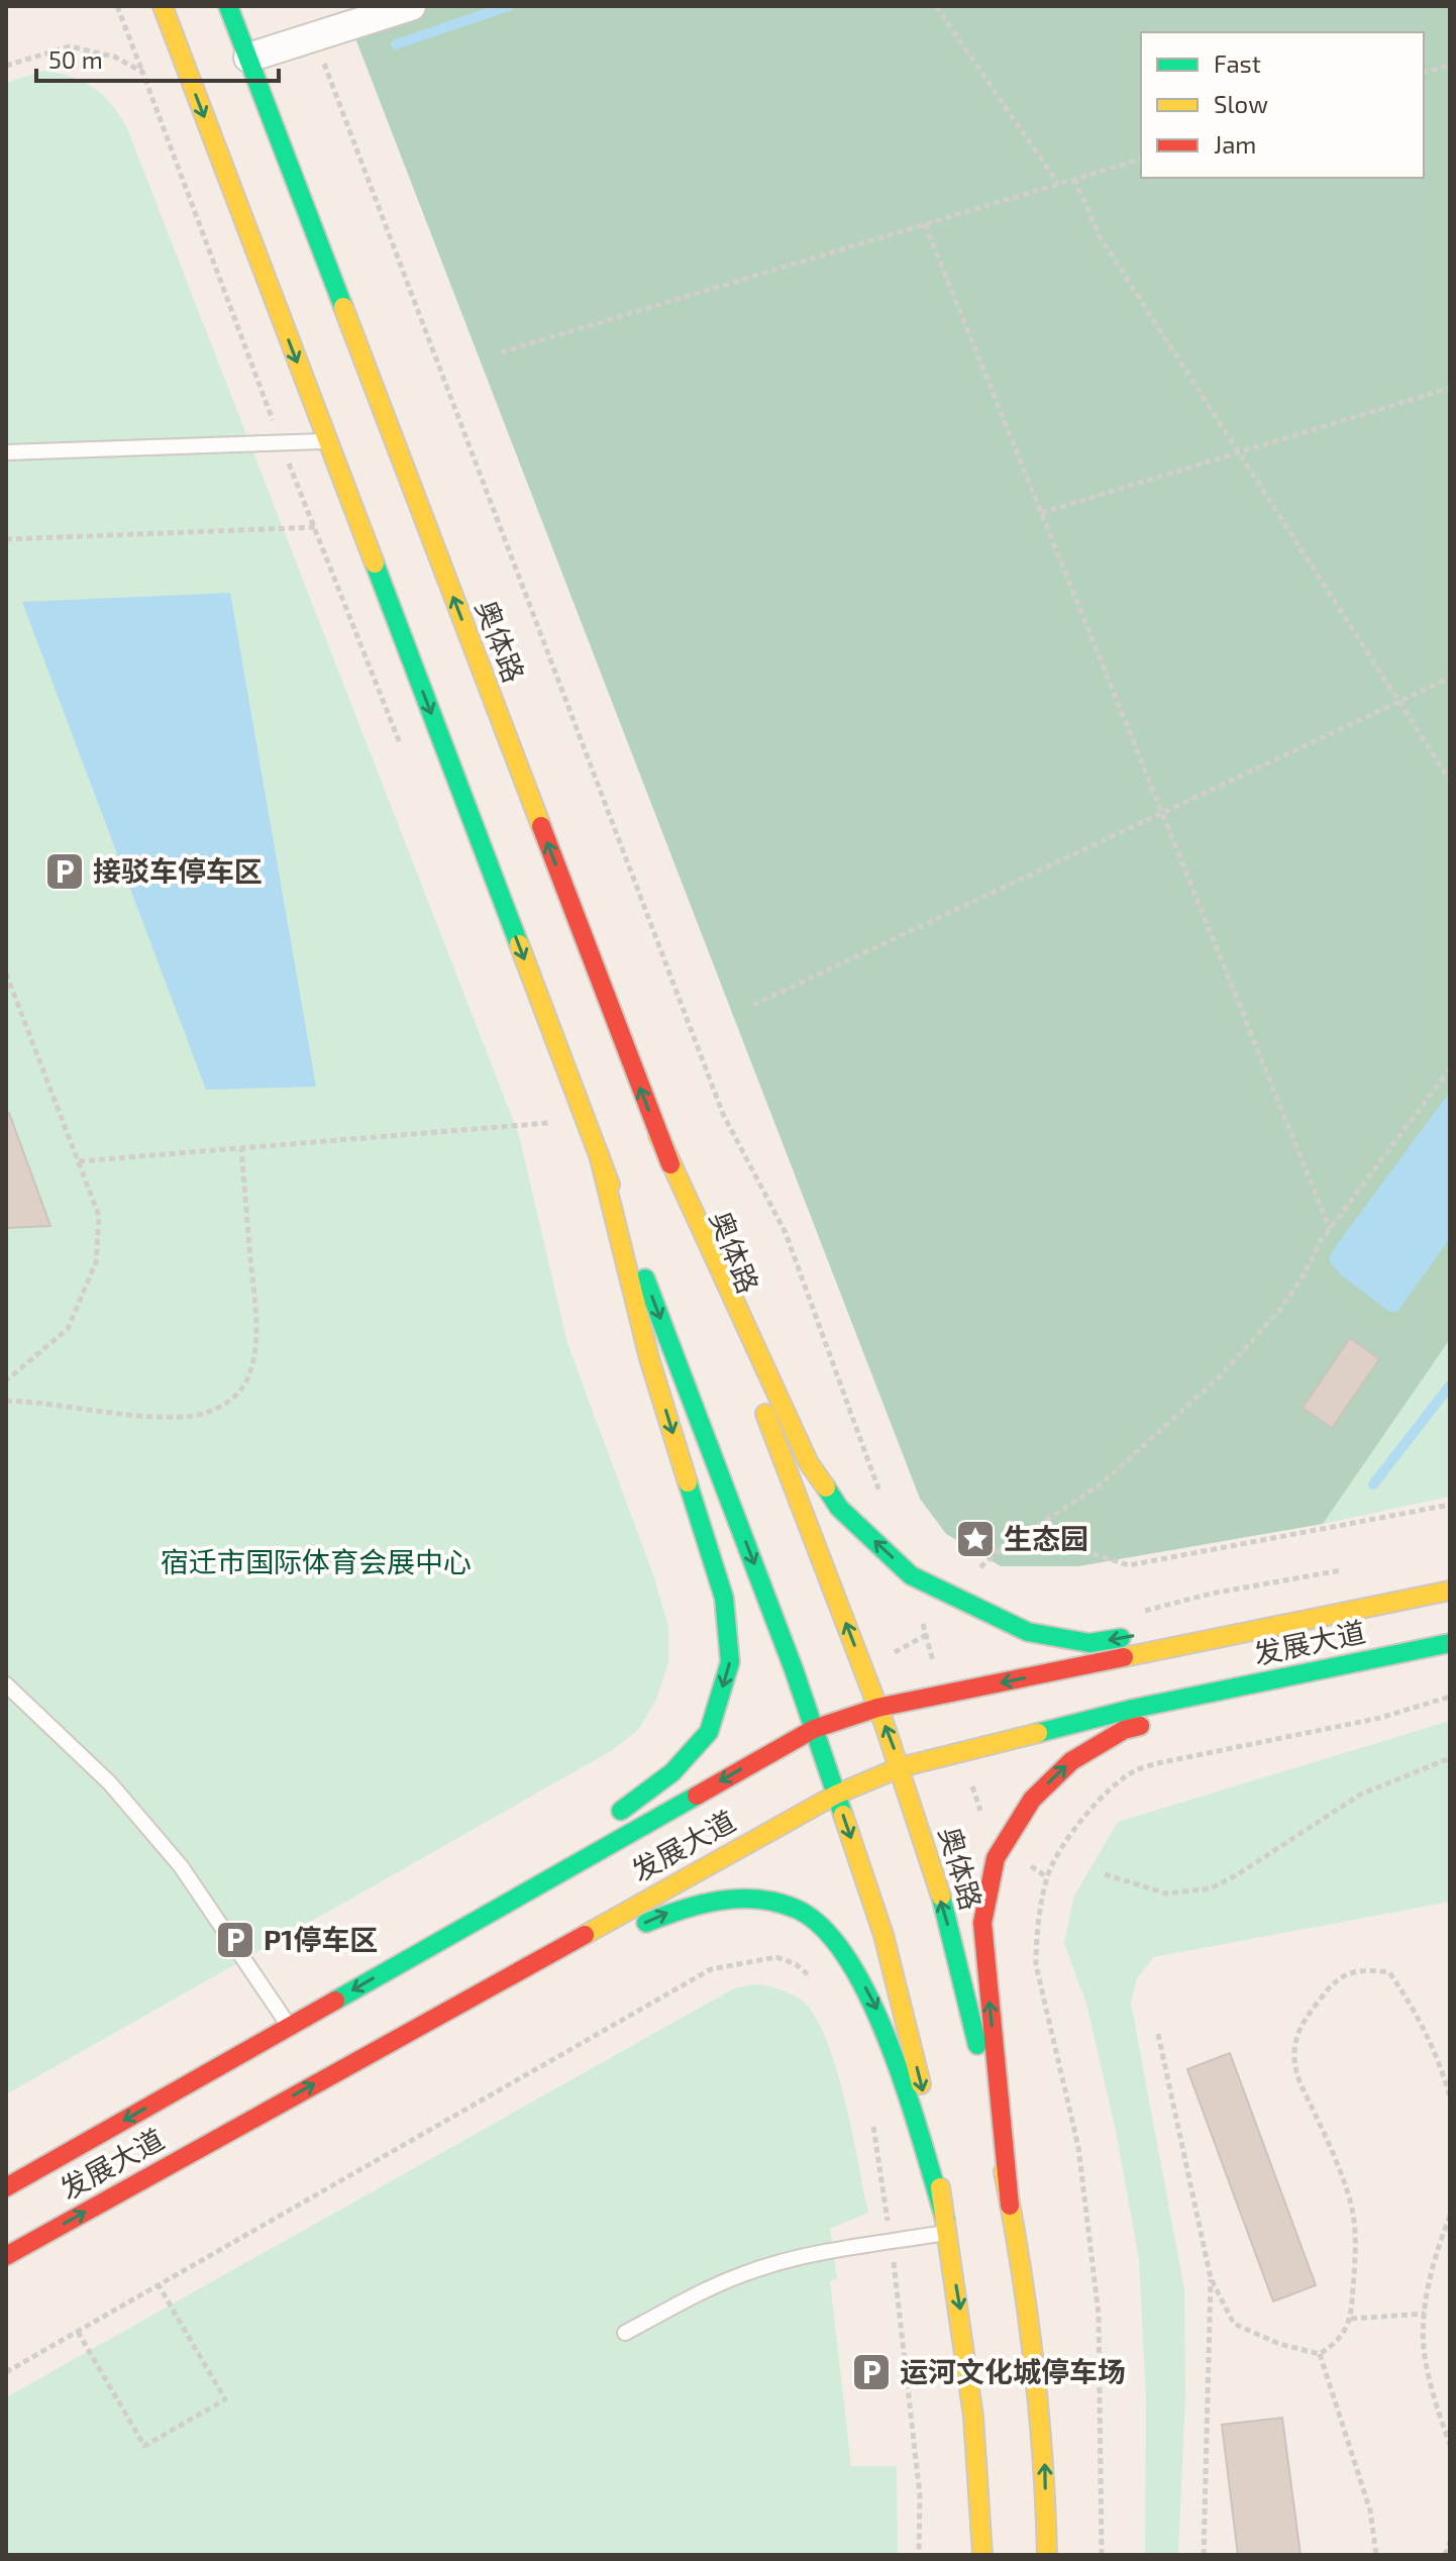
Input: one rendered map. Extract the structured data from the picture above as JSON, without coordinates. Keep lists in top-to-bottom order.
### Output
{
  "streets": {
    "main road": ["奥体路", "发展大道"]
  },
  "crossings": [
    ["奥体路", "发展大道"]
  ],
  "parks": ["宿迁市国际体育会展中心"],
  "places": {
    "parking": ["接驳车停车区", "P1停车区", "运河文化城停车场"],
    "place": ["生态园"]
  },
  "legend": ["Fast", "Slow", "Jam"],
  "scale_bar": "50 m"
}
